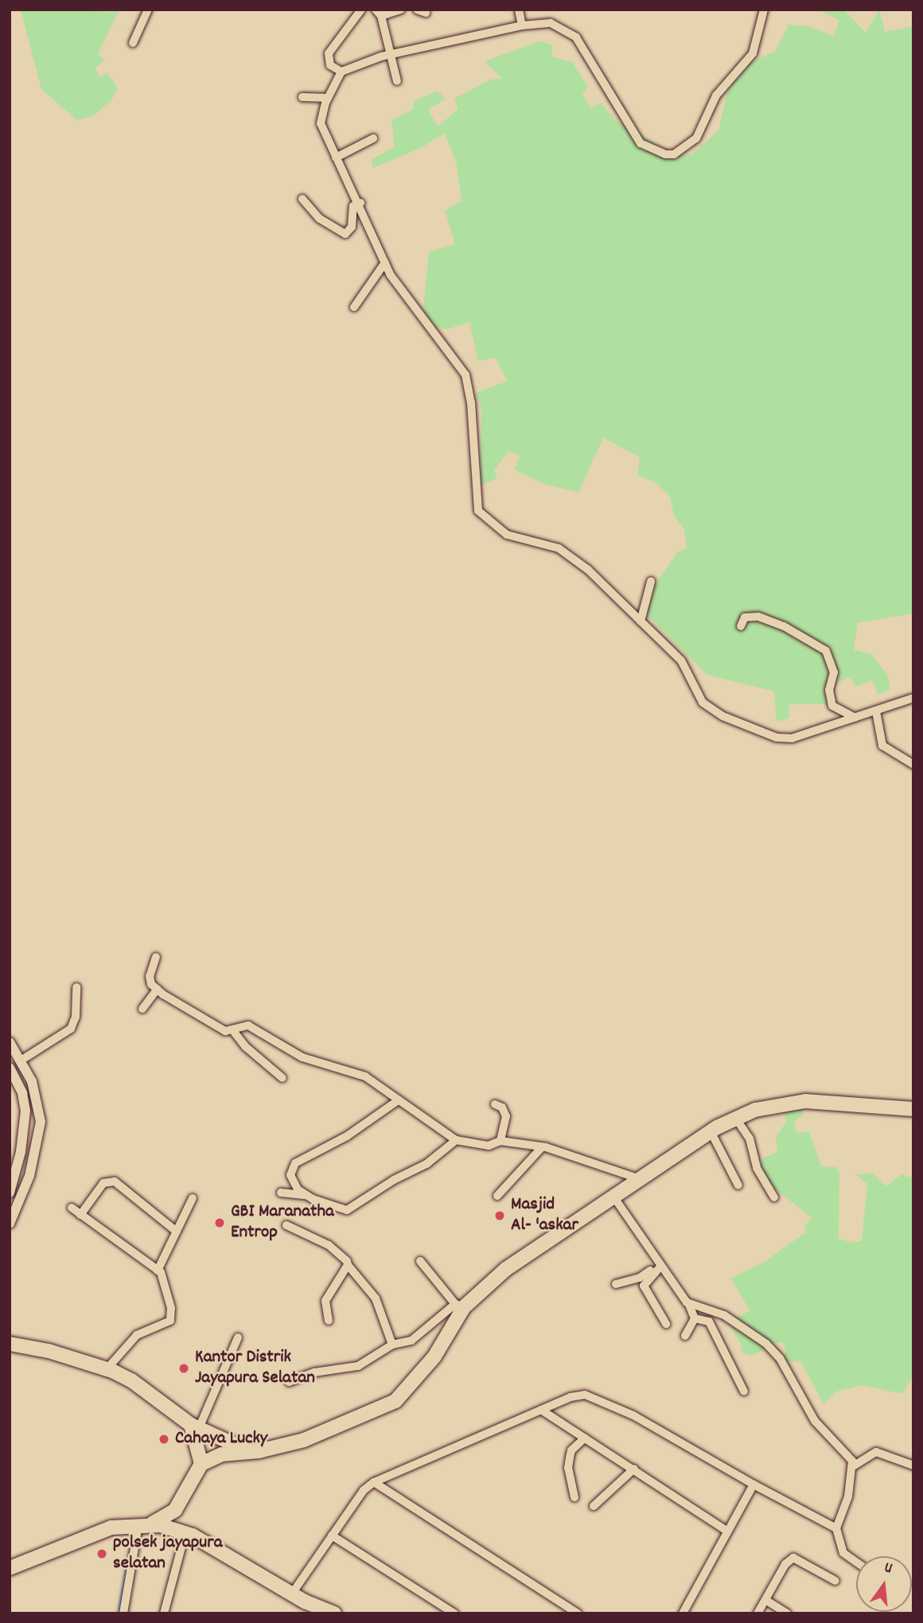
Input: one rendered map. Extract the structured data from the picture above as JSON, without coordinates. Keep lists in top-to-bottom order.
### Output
{
  "places": [
    "Masjid Al- 'askar",
    "GBI Maranatha Entrop",
    "Kantor Distrik Jayapura Selatan",
    "Cahaya Lucky",
    "polsek jayapura selatan"
  ],
  "north": "top"
}
